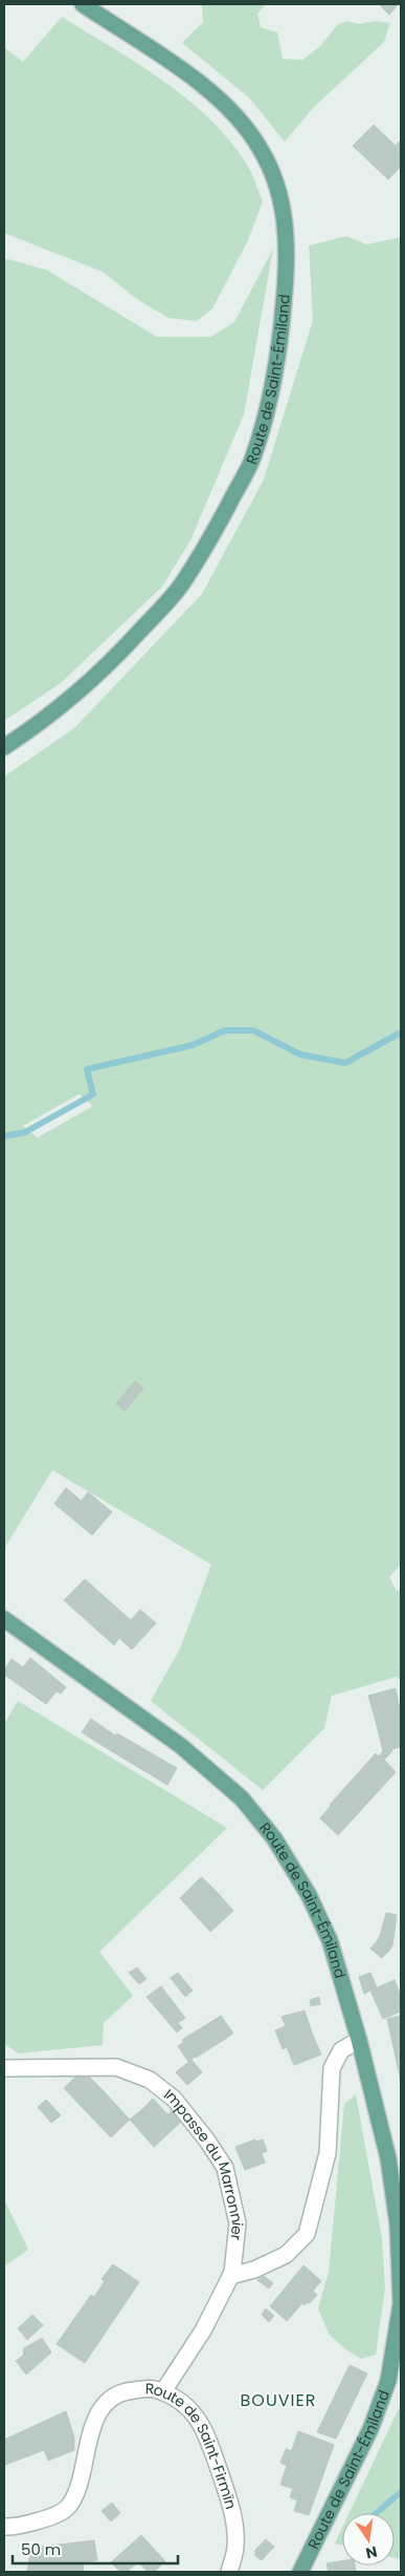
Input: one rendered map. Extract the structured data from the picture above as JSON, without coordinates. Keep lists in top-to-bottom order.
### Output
{
  "streets": {
    "main road": ["Route de Saint-Émiland"],
    "street": ["Impasse du Marronnier", "Route de Saint-Firmïn"]
  },
  "crossings": [
    ["Impasse du Marronnier", "Route de Saint-Firmïn"]
  ],
  "districts": ["BOUVIER"],
  "scale_bar": "50 m",
  "north": "bottom"
}
